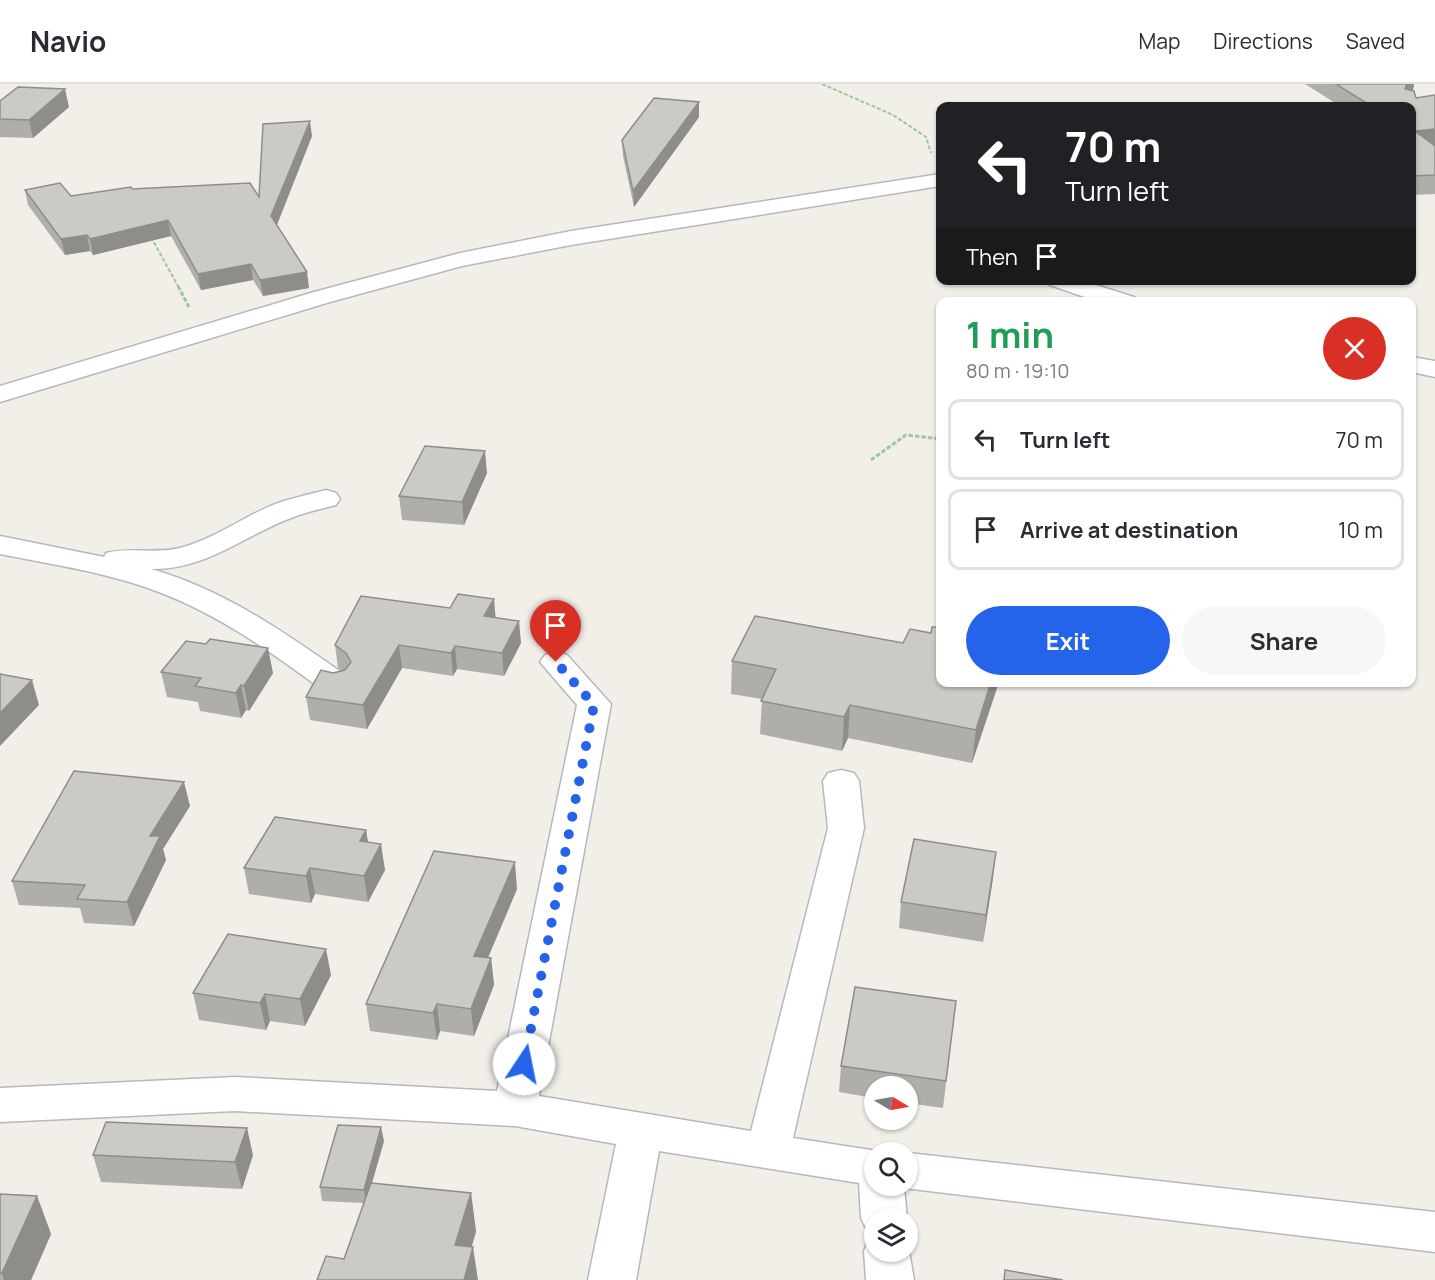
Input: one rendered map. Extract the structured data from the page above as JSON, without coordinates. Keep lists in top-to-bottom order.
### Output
{
  "north": "right",
  "page": {
    "header": "Navio",
    "nav": ["Map", "Directions", "Saved"],
    "turn": ["70 m", "Turn left"],
    "then": "Then",
    "heading": ["1 min", "80 m · 19:10"],
    "list": [
      {
        "name": "Turn left",
        "value": "70 m"
      },
      {
        "name": "Arrive at destination",
        "value": "10 m"
      }
    ],
    "buttons": ["Exit", "Share"]
  }
}
